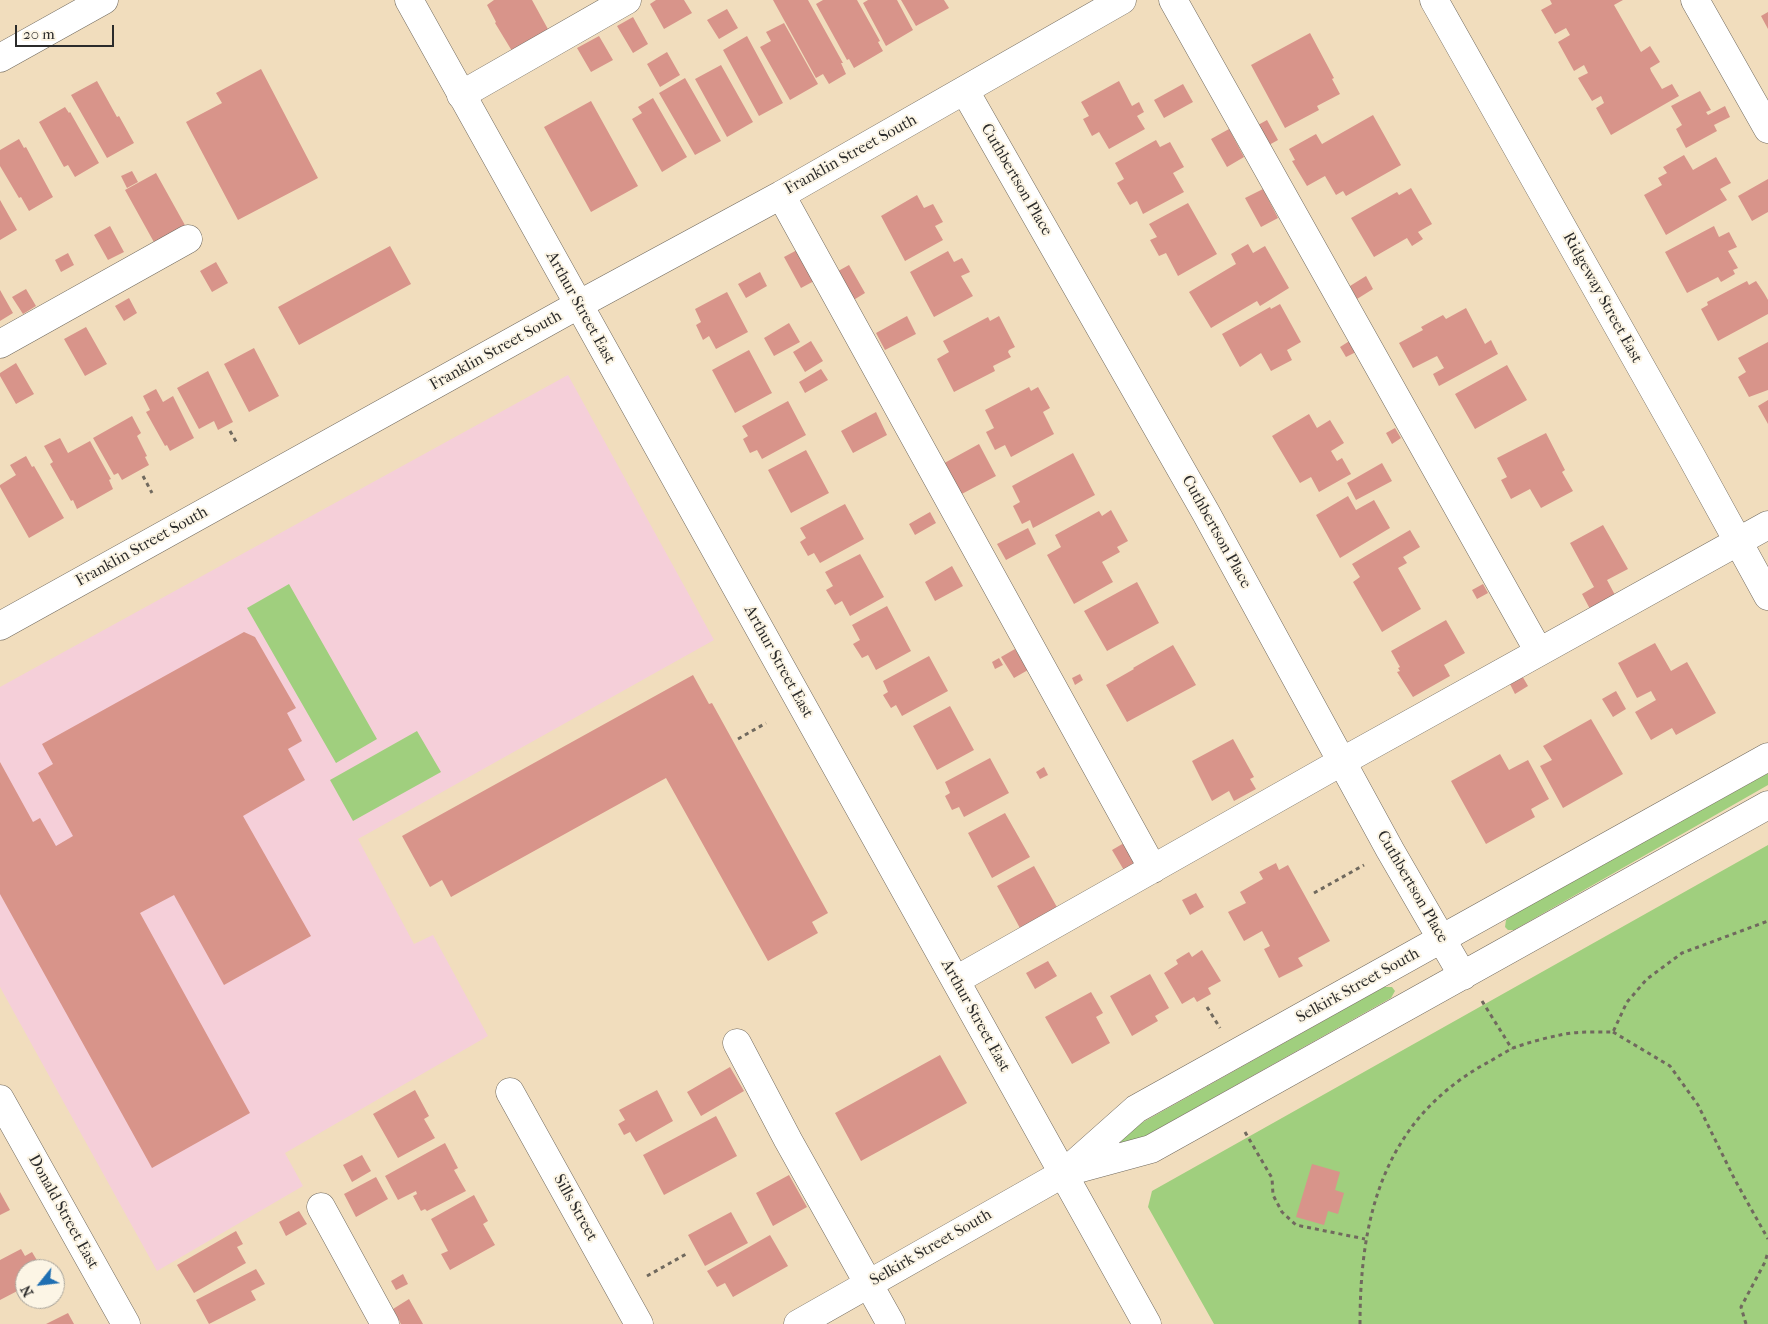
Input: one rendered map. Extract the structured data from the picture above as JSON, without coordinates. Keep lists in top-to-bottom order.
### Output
{
  "streets": {
    "street": [
      "Franklin Street South",
      "Cuthbertson Place",
      "Ridgeway Street East",
      "Arthur Street East",
      "Selkirk Street South",
      "Sills Street",
      "Donald Street East"
    ]
  },
  "crossings": [
    ["Franklin Street South", "Cuthbertson Place"],
    ["Franklin Street South", "Arthur Street East"],
    ["Cuthbertson Place", "Selkirk Street South"],
    ["Arthur Street East", "Selkirk Street South"]
  ],
  "scale_bar": "20 m",
  "north": "bottom left"
}
